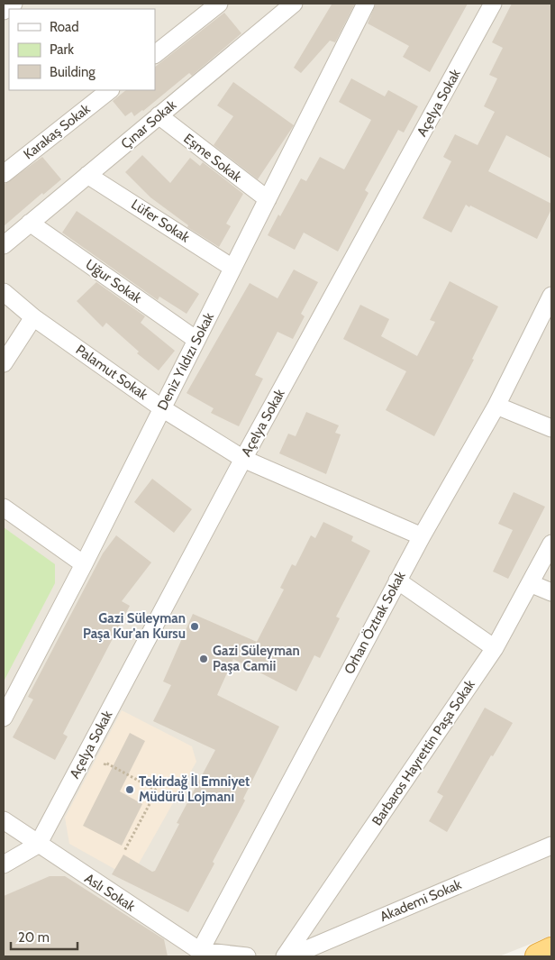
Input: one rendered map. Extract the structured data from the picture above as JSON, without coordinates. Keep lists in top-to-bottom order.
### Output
{
  "streets": {
    "street": [
      "Açelya Sokak",
      "Çınar Sokak",
      "Karakaş Sokak",
      "Eşme Sokak",
      "Lüfer Sokak",
      "Uğur Sokak",
      "Deniz Yıldızı Sokak",
      "Palamut Sokak",
      "Orhan Öztrak Sokak",
      "Barbaros Hayrettin Paşa Sokak",
      "Aslı Sokak",
      "Akademi Sokak"
    ]
  },
  "crossings": [
    ["Açelya Sokak", "Palamut Sokak"],
    ["Açelya Sokak", "Aslı Sokak"],
    ["Çınar Sokak", "Eşme Sokak"],
    ["Çınar Sokak", "Lüfer Sokak"],
    ["Çınar Sokak", "Uğur Sokak"],
    ["Eşme Sokak", "Deniz Yıldızı Sokak"],
    ["Lüfer Sokak", "Deniz Yıldızı Sokak"],
    ["Uğur Sokak", "Deniz Yıldızı Sokak"],
    ["Deniz Yıldızı Sokak", "Palamut Sokak"],
    ["Palamut Sokak", "Orhan Öztrak Sokak"],
    ["Orhan Öztrak Sokak", "Aslı Sokak"]
  ],
  "places": ["Gazi Süleyman Paşa Kur'an Kursu", "Gazi Süleyman Paşa Camii", "Tekirdağ İl Emniyet Müdürü Lojmanı"],
  "legend": ["Road", "Park", "Building"],
  "scale_bar": "20 m"
}
